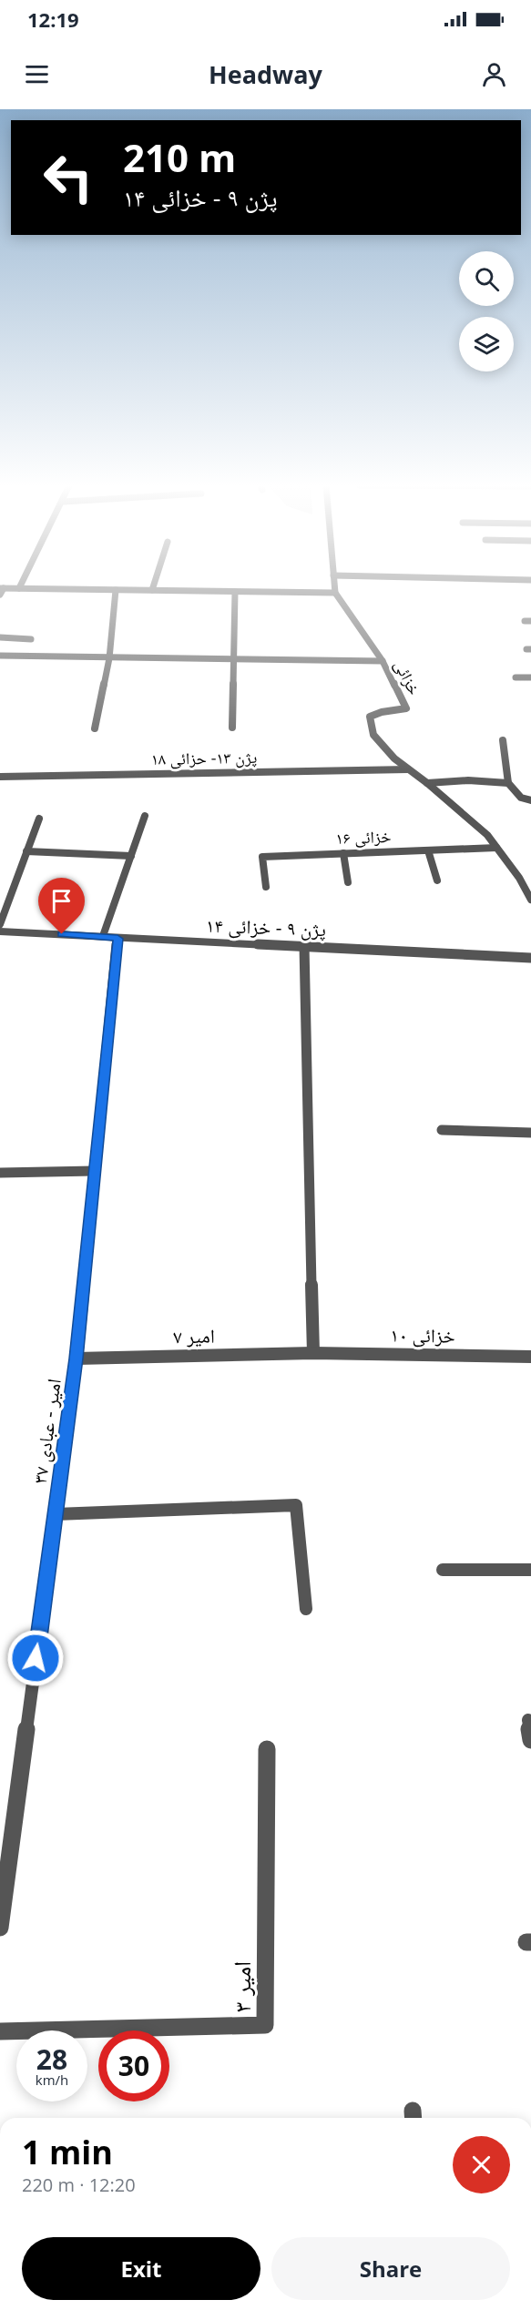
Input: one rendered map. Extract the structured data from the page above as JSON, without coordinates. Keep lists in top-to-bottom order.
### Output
{
  "streets": {
    "street": [
      "خزائی",
      "پژن ۱۳- حزائی ۱۸",
      "خزائی ۱۶",
      "پژن ۹ - خزائی ۱۴",
      "خزائی ۱۰",
      "امیر ۷",
      "امیر - عبادی ۳۷",
      "امیر ۳"
    ]
  },
  "crossings": [
    ["خزائی", "پژن ۱۳- حزائی ۱۸"],
    ["خزائی", "خزائی ۱۶"],
    ["پژن ۹ - خزائی ۱۴", "امیر - عبادی ۳۷"],
    ["خزائی ۱۰", "امیر ۷"],
    ["امیر ۷", "امیر - عبادی ۳۷"]
  ],
  "page": {
    "status": "12:19",
    "header": "Headway",
    "turn": ["210 m", "پژن ۹ - خزائی ۱۴"],
    "speed": "28 km/h",
    "limit": "30",
    "heading": ["1 min", "220 m · 12:20"],
    "buttons": ["Exit", "Share"]
  }
}
